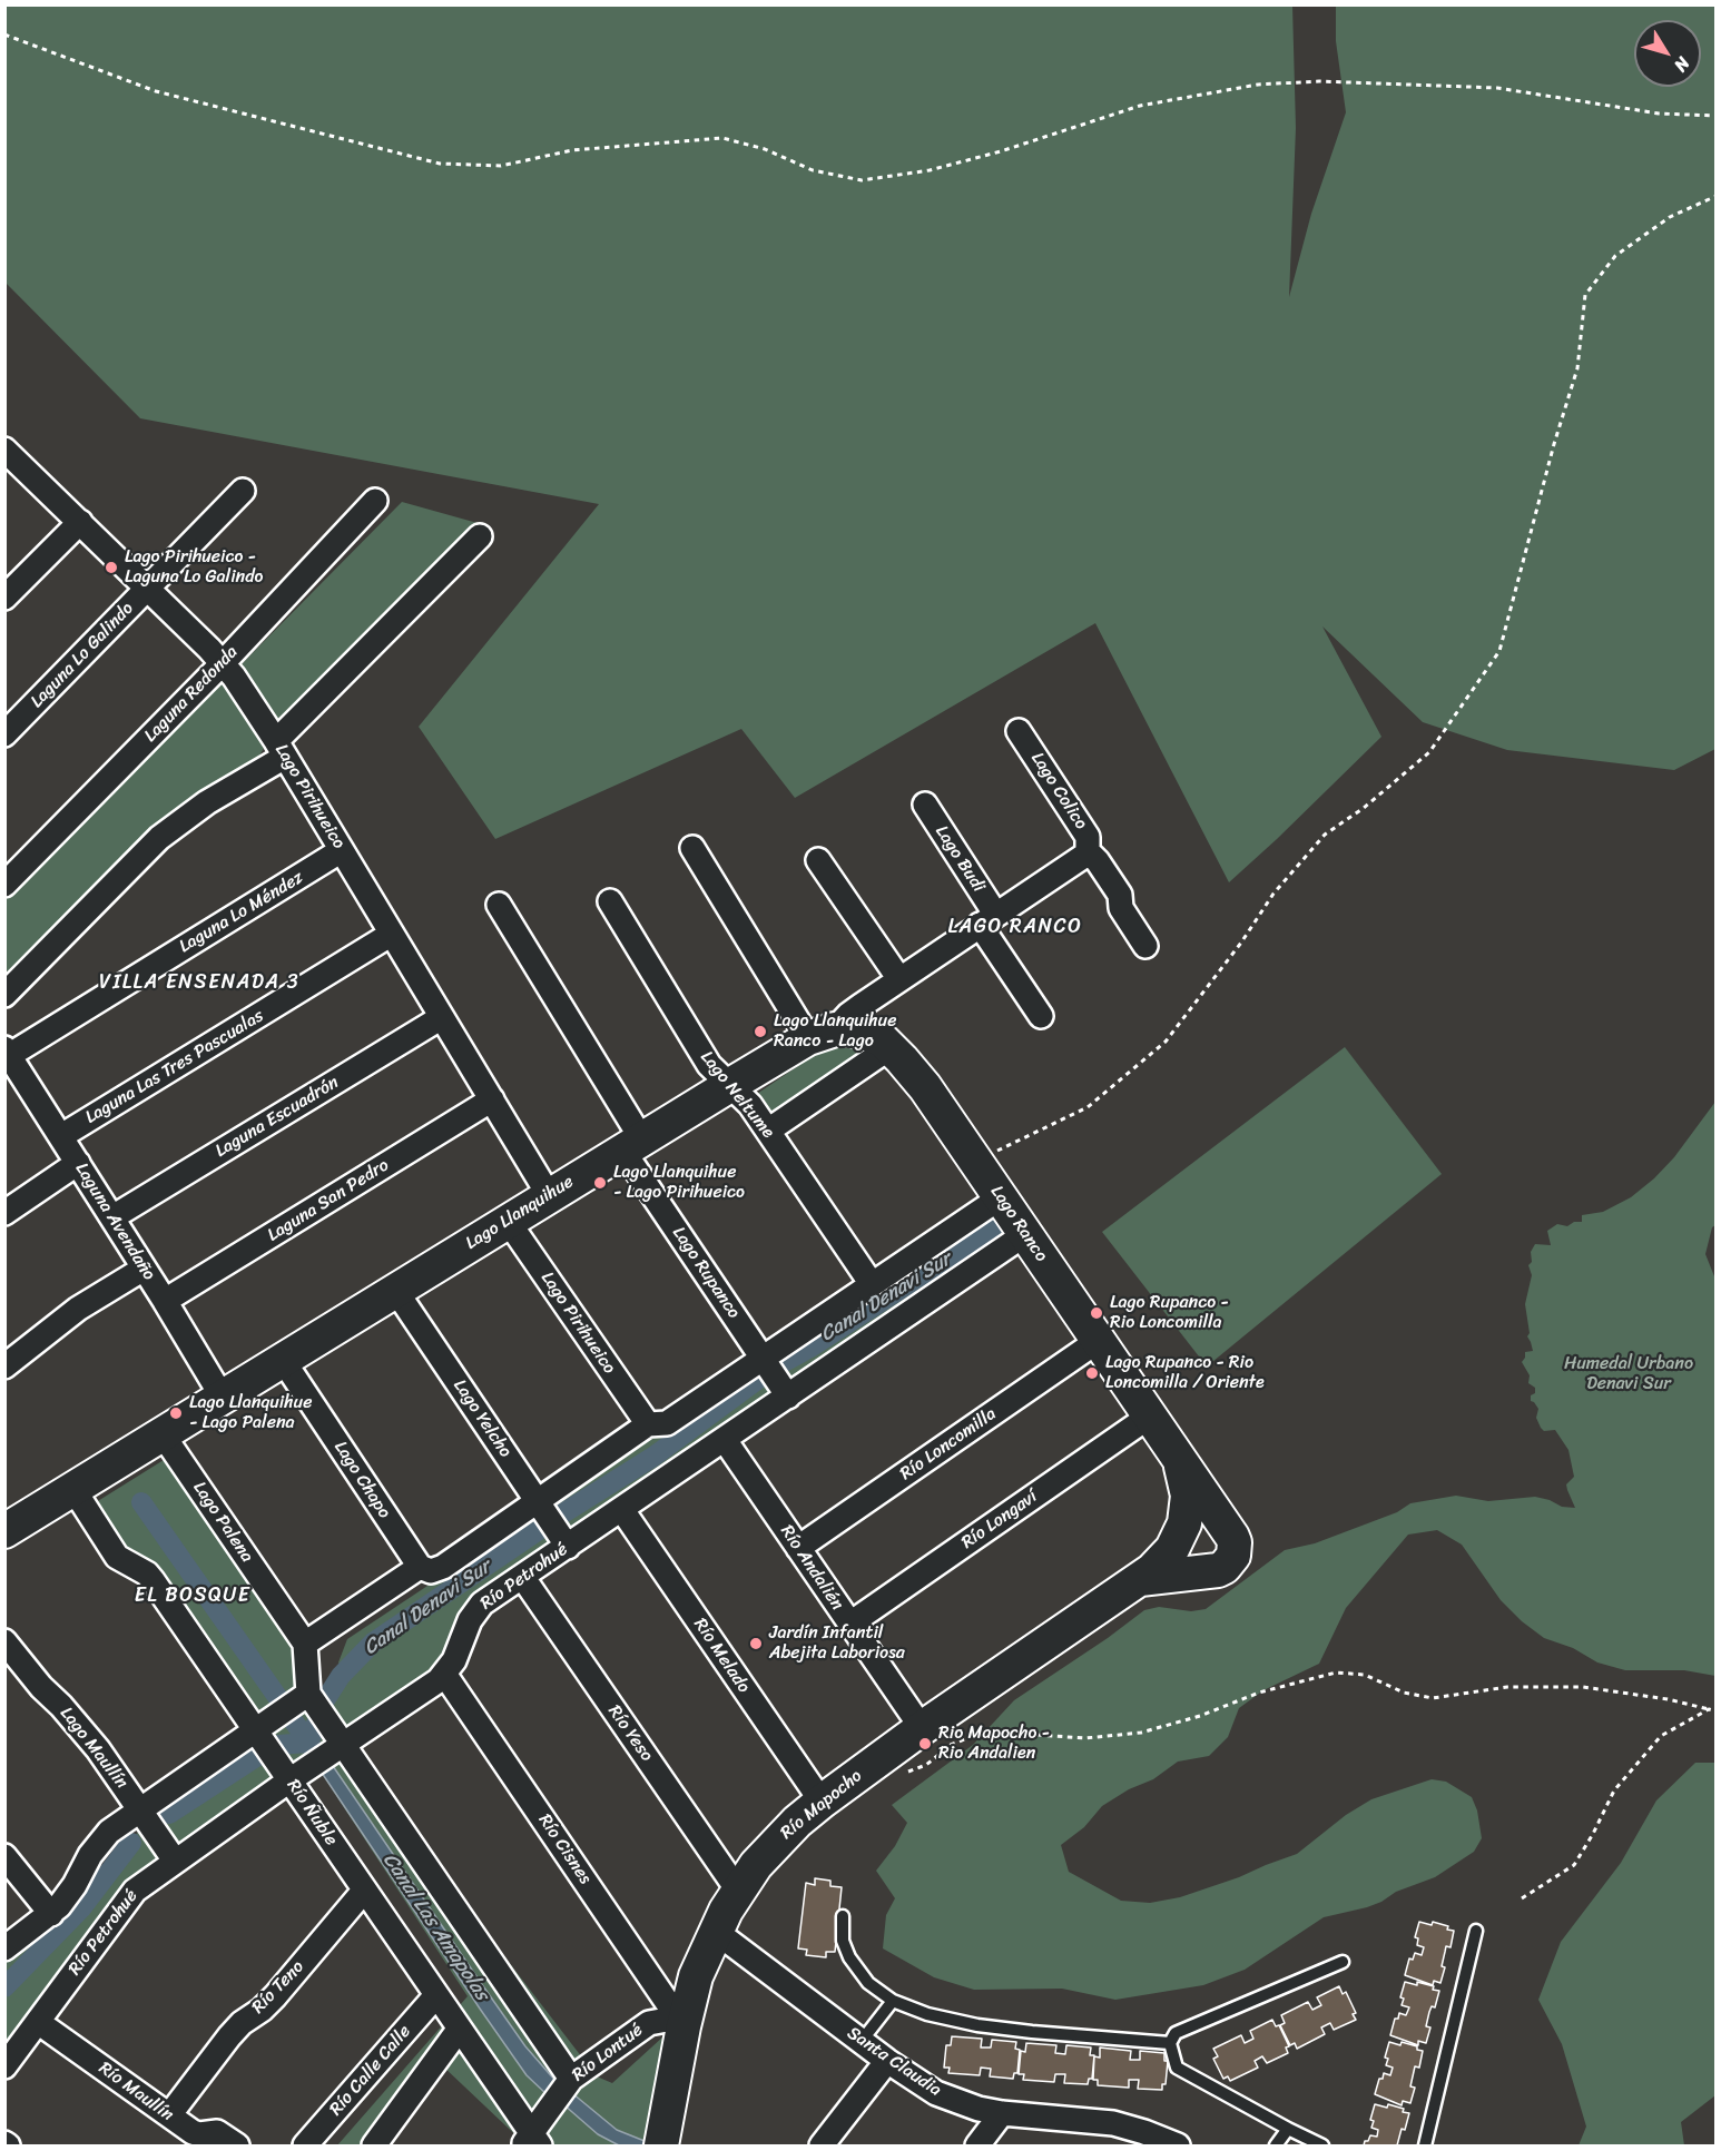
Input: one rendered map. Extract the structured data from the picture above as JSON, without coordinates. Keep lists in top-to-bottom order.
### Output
{
  "streets": {
    "street": [
      "Laguna Lo Galindo",
      "Laguna Redonda",
      "Lago Colico",
      "Lago Pirihueico",
      "Lago Budi",
      "Laguna Lo Méndez",
      "Laguna Las Tres Pascualas",
      "Lago Neltume",
      "Laguna Escuadrón",
      "Laguna San Pedro",
      "Lago Llanquihue",
      "Laguna Avendaño",
      "Lago Ranco",
      "Lago Rupanco",
      "Lago Yelcho",
      "Río Loncomilla",
      "Lago Chapo",
      "Río Longaví",
      "Lago Palena",
      "Río Andalién",
      "Río Petrohué",
      "Río Melado",
      "Río Yeso",
      "Lago Maullín",
      "Río Mapocho",
      "Río Ñuble",
      "Río Cisnes",
      "Río Teno",
      "Río Lontué",
      "Santa Claudia",
      "Río Calle Calle",
      "Río Maullín"
    ]
  },
  "crossings": [
    ["Laguna Lo Galindo", "Lago Pirihueico"],
    ["Laguna Redonda", "Lago Pirihueico"],
    ["Lago Colico", "Lago Llanquihue"],
    ["Lago Pirihueico", "Laguna Lo Méndez"],
    ["Lago Pirihueico", "Laguna Las Tres Pascualas"],
    ["Lago Pirihueico", "Laguna Escuadrón"],
    ["Lago Pirihueico", "Laguna San Pedro"],
    ["Lago Pirihueico", "Lago Llanquihue"],
    ["Lago Budi", "Lago Llanquihue"],
    ["Laguna Lo Méndez", "Laguna Avendaño"],
    ["Laguna Las Tres Pascualas", "Laguna Avendaño"],
    ["Lago Neltume", "Lago Llanquihue"],
    ["Laguna Escuadrón", "Laguna Avendaño"],
    ["Laguna San Pedro", "Laguna Avendaño"],
    ["Lago Llanquihue", "Laguna Avendaño"],
    ["Lago Llanquihue", "Lago Ranco"],
    ["Lago Llanquihue", "Lago Rupanco"],
    ["Lago Llanquihue", "Lago Yelcho"],
    ["Lago Llanquihue", "Lago Chapo"],
    ["Lago Llanquihue", "Lago Palena"],
    ["Lago Llanquihue", "Río Ñuble"],
    ["Lago Ranco", "Río Loncomilla"],
    ["Lago Ranco", "Río Longaví"],
    ["Lago Ranco", "Río Petrohué"],
    ["Lago Ranco", "Río Mapocho"],
    ["Lago Rupanco", "Río Petrohué"],
    ["Lago Yelcho", "Río Petrohué"],
    ["Río Loncomilla", "Río Andalién"],
    ["Río Longaví", "Río Andalién"],
    ["Río Andalién", "Río Petrohué"],
    ["Río Andalién", "Río Mapocho"],
    ["Río Petrohué", "Río Melado"],
    ["Río Petrohué", "Río Yeso"],
    ["Río Petrohué", "Lago Maullín"],
    ["Río Petrohué", "Río Ñuble"],
    ["Río Petrohué", "Río Cisnes"],
    ["Río Petrohué", "Río Maullín"],
    ["Río Melado", "Río Mapocho"],
    ["Río Yeso", "Río Mapocho"],
    ["Río Mapocho", "Río Cisnes"],
    ["Río Mapocho", "Río Lontué"],
    ["Río Mapocho", "Santa Claudia"],
    ["Río Ñuble", "Río Teno"],
    ["Río Ñuble", "Río Lontué"],
    ["Río Ñuble", "Río Calle Calle"],
    ["Río Cisnes", "Río Lontué"],
    ["Río Teno", "Río Maullín"]
  ],
  "districts": ["LAGO RANCO", "VILLA ENSENADA 3", "EL BOSQUE"],
  "water": ["Canal Denavi Sur", "Canal Las Amapolas"],
  "parks": ["Humedal Urbano Denavi Sur"],
  "places": [
    "Lago Pirihueico - Laguna Lo Galindo",
    "Lago Llanquihue Ranco - Lago",
    "Lago Llanquihue - Lago Pirihueico",
    "Lago Rupanco - Rio Loncomilla",
    "Lago Rupanco - Rio Loncomilla / Oriente",
    "Lago Llanquihue - Lago Palena",
    "Jardín Infantil Abejita Laboriosa",
    "Rio Mapocho - Rio Andalien"
  ],
  "north": "bottom right"
}
